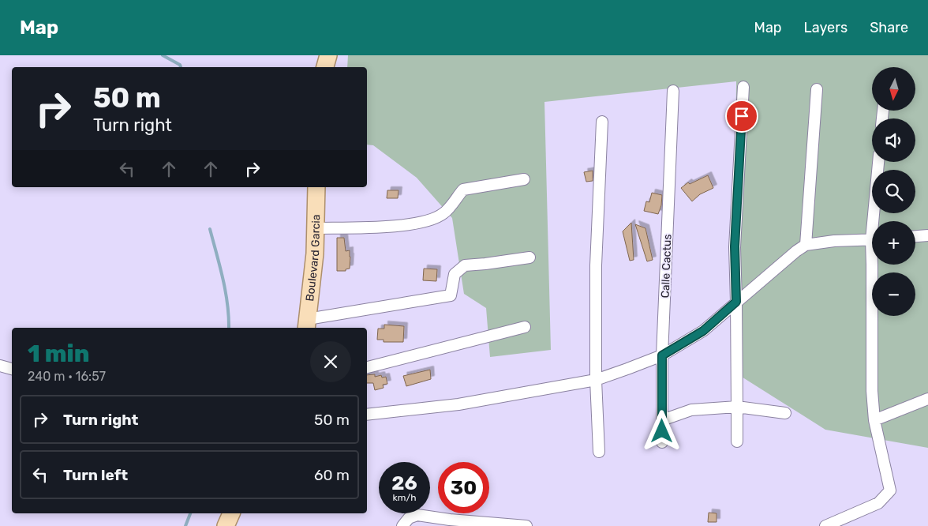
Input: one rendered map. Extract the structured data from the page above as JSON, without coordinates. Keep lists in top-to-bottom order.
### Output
{
  "streets": {
    "main road": ["Boulevard Garcia"],
    "street": ["Calle Cactus"]
  },
  "north": "bottom",
  "page": {
    "header": "Map",
    "nav": ["Map", "Layers", "Share"],
    "map_buttons": ["+", "−"],
    "turn": ["50 m", "Turn right"],
    "heading": ["1 min", "240 m · 16:57"],
    "list": [
      {
        "name": "Turn right",
        "value": "50 m"
      },
      {
        "name": "Turn left",
        "value": "60 m"
      }
    ],
    "speed": "26 km/h",
    "limit": "30"
  }
}
